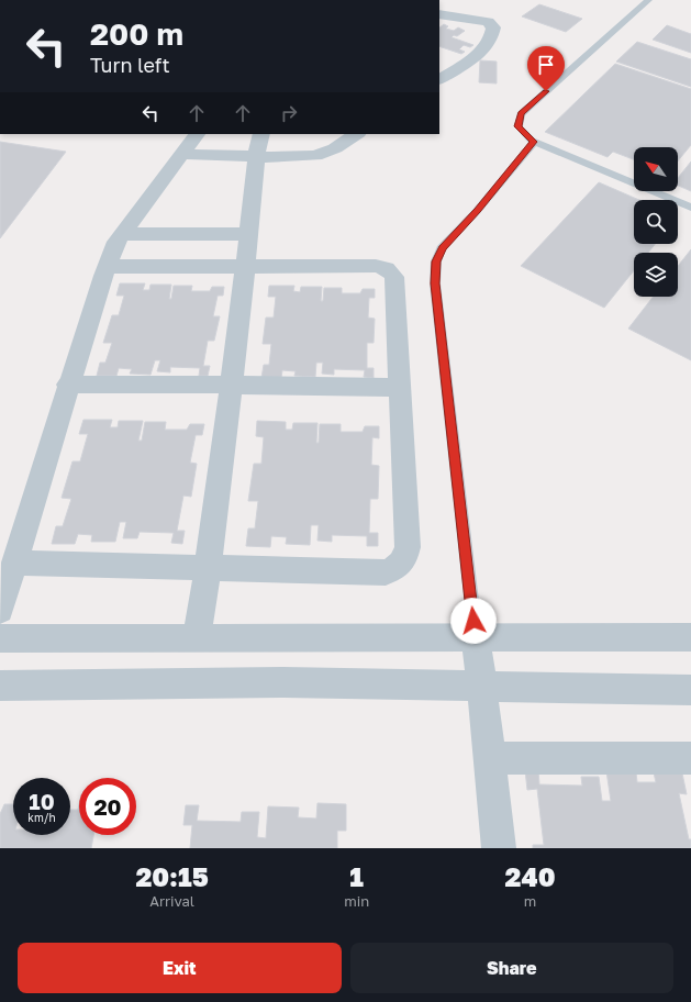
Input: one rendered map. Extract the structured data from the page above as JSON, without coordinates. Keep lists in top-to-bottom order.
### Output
{
  "north": "top left",
  "page": {
    "turn": ["200 m", "Turn left"],
    "speed": "10 km/h",
    "limit": "20",
    "eta": [
      "20:15",
      "Arrival",
      "1",
      "min",
      "240",
      "m"
    ],
    "buttons": ["Exit", "Share"]
  }
}
